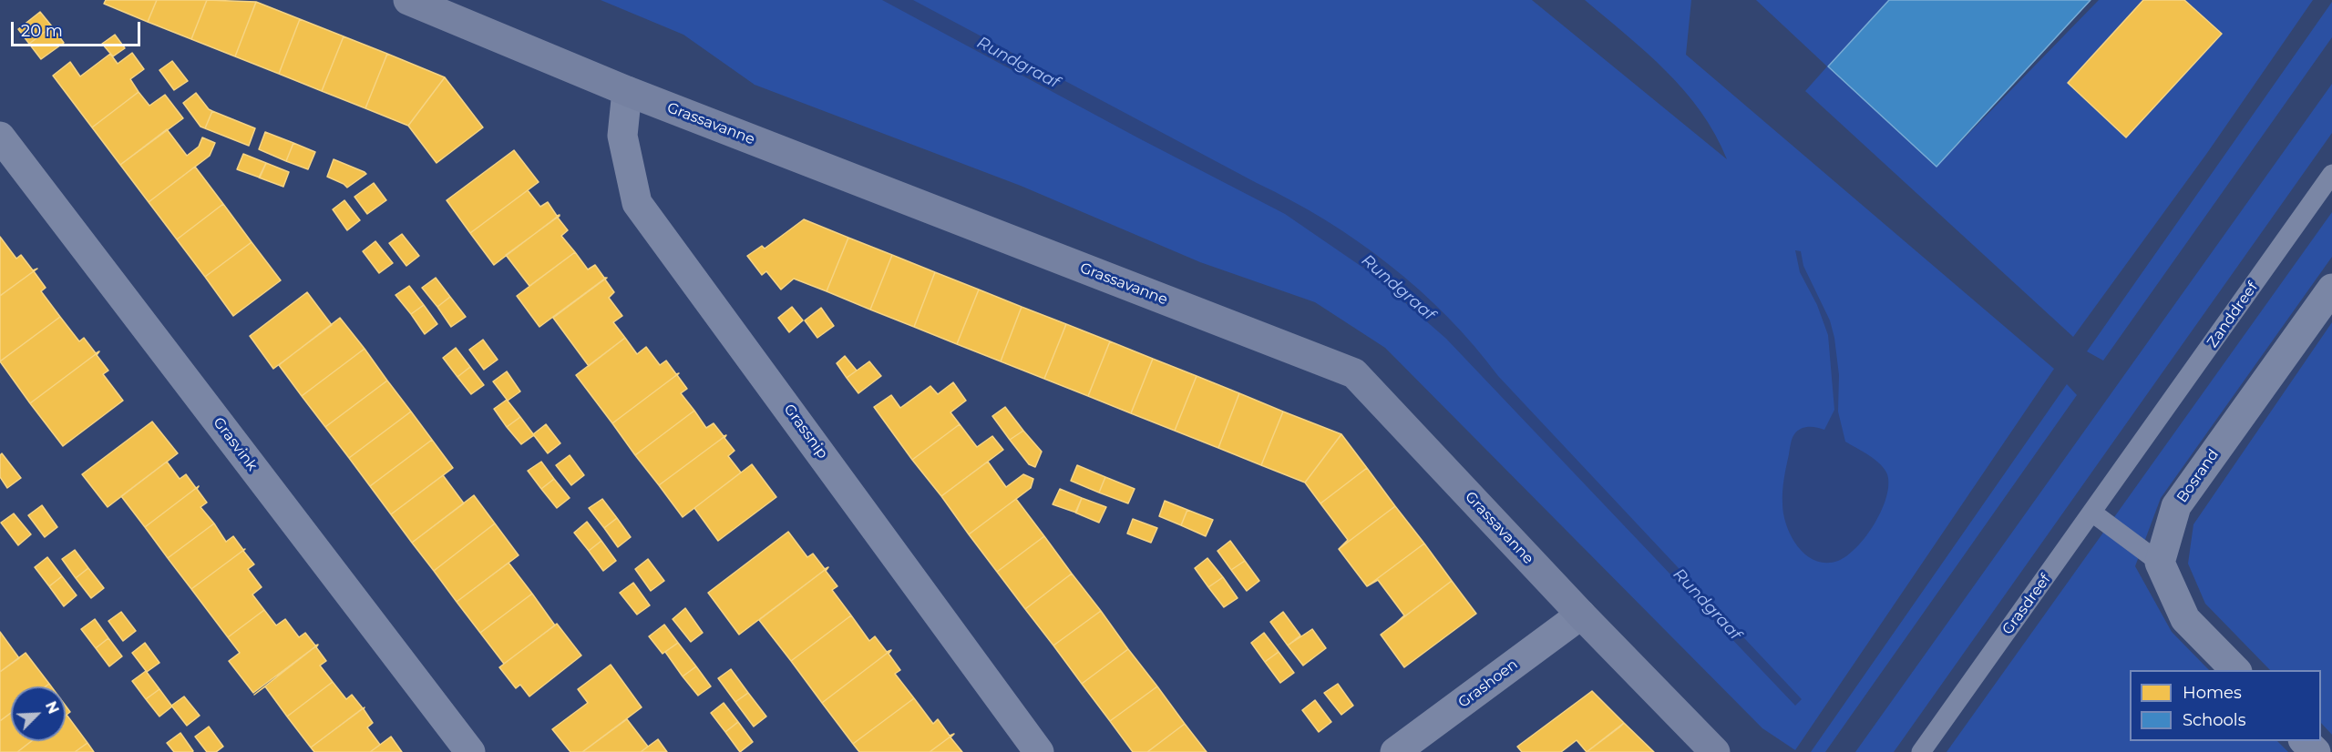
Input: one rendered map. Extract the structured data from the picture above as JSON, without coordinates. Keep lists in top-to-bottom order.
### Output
{
  "streets": {
    "street": [
      "Grassavanne",
      "Grassnip",
      "Grasvink",
      "Bosrand",
      "Grashoen"
    ],
    "lane": ["Zanddreef", "Grasdreef"]
  },
  "crossings": [
    ["Grassavanne", "Grassnip"],
    ["Grassavanne", "Grashoen"],
    ["Zanddreef", "Grasdreef"]
  ],
  "water": ["Rundgraaf"],
  "legend": ["Homes", "Schools"],
  "scale_bar": "20 m",
  "north": "top right"
}
